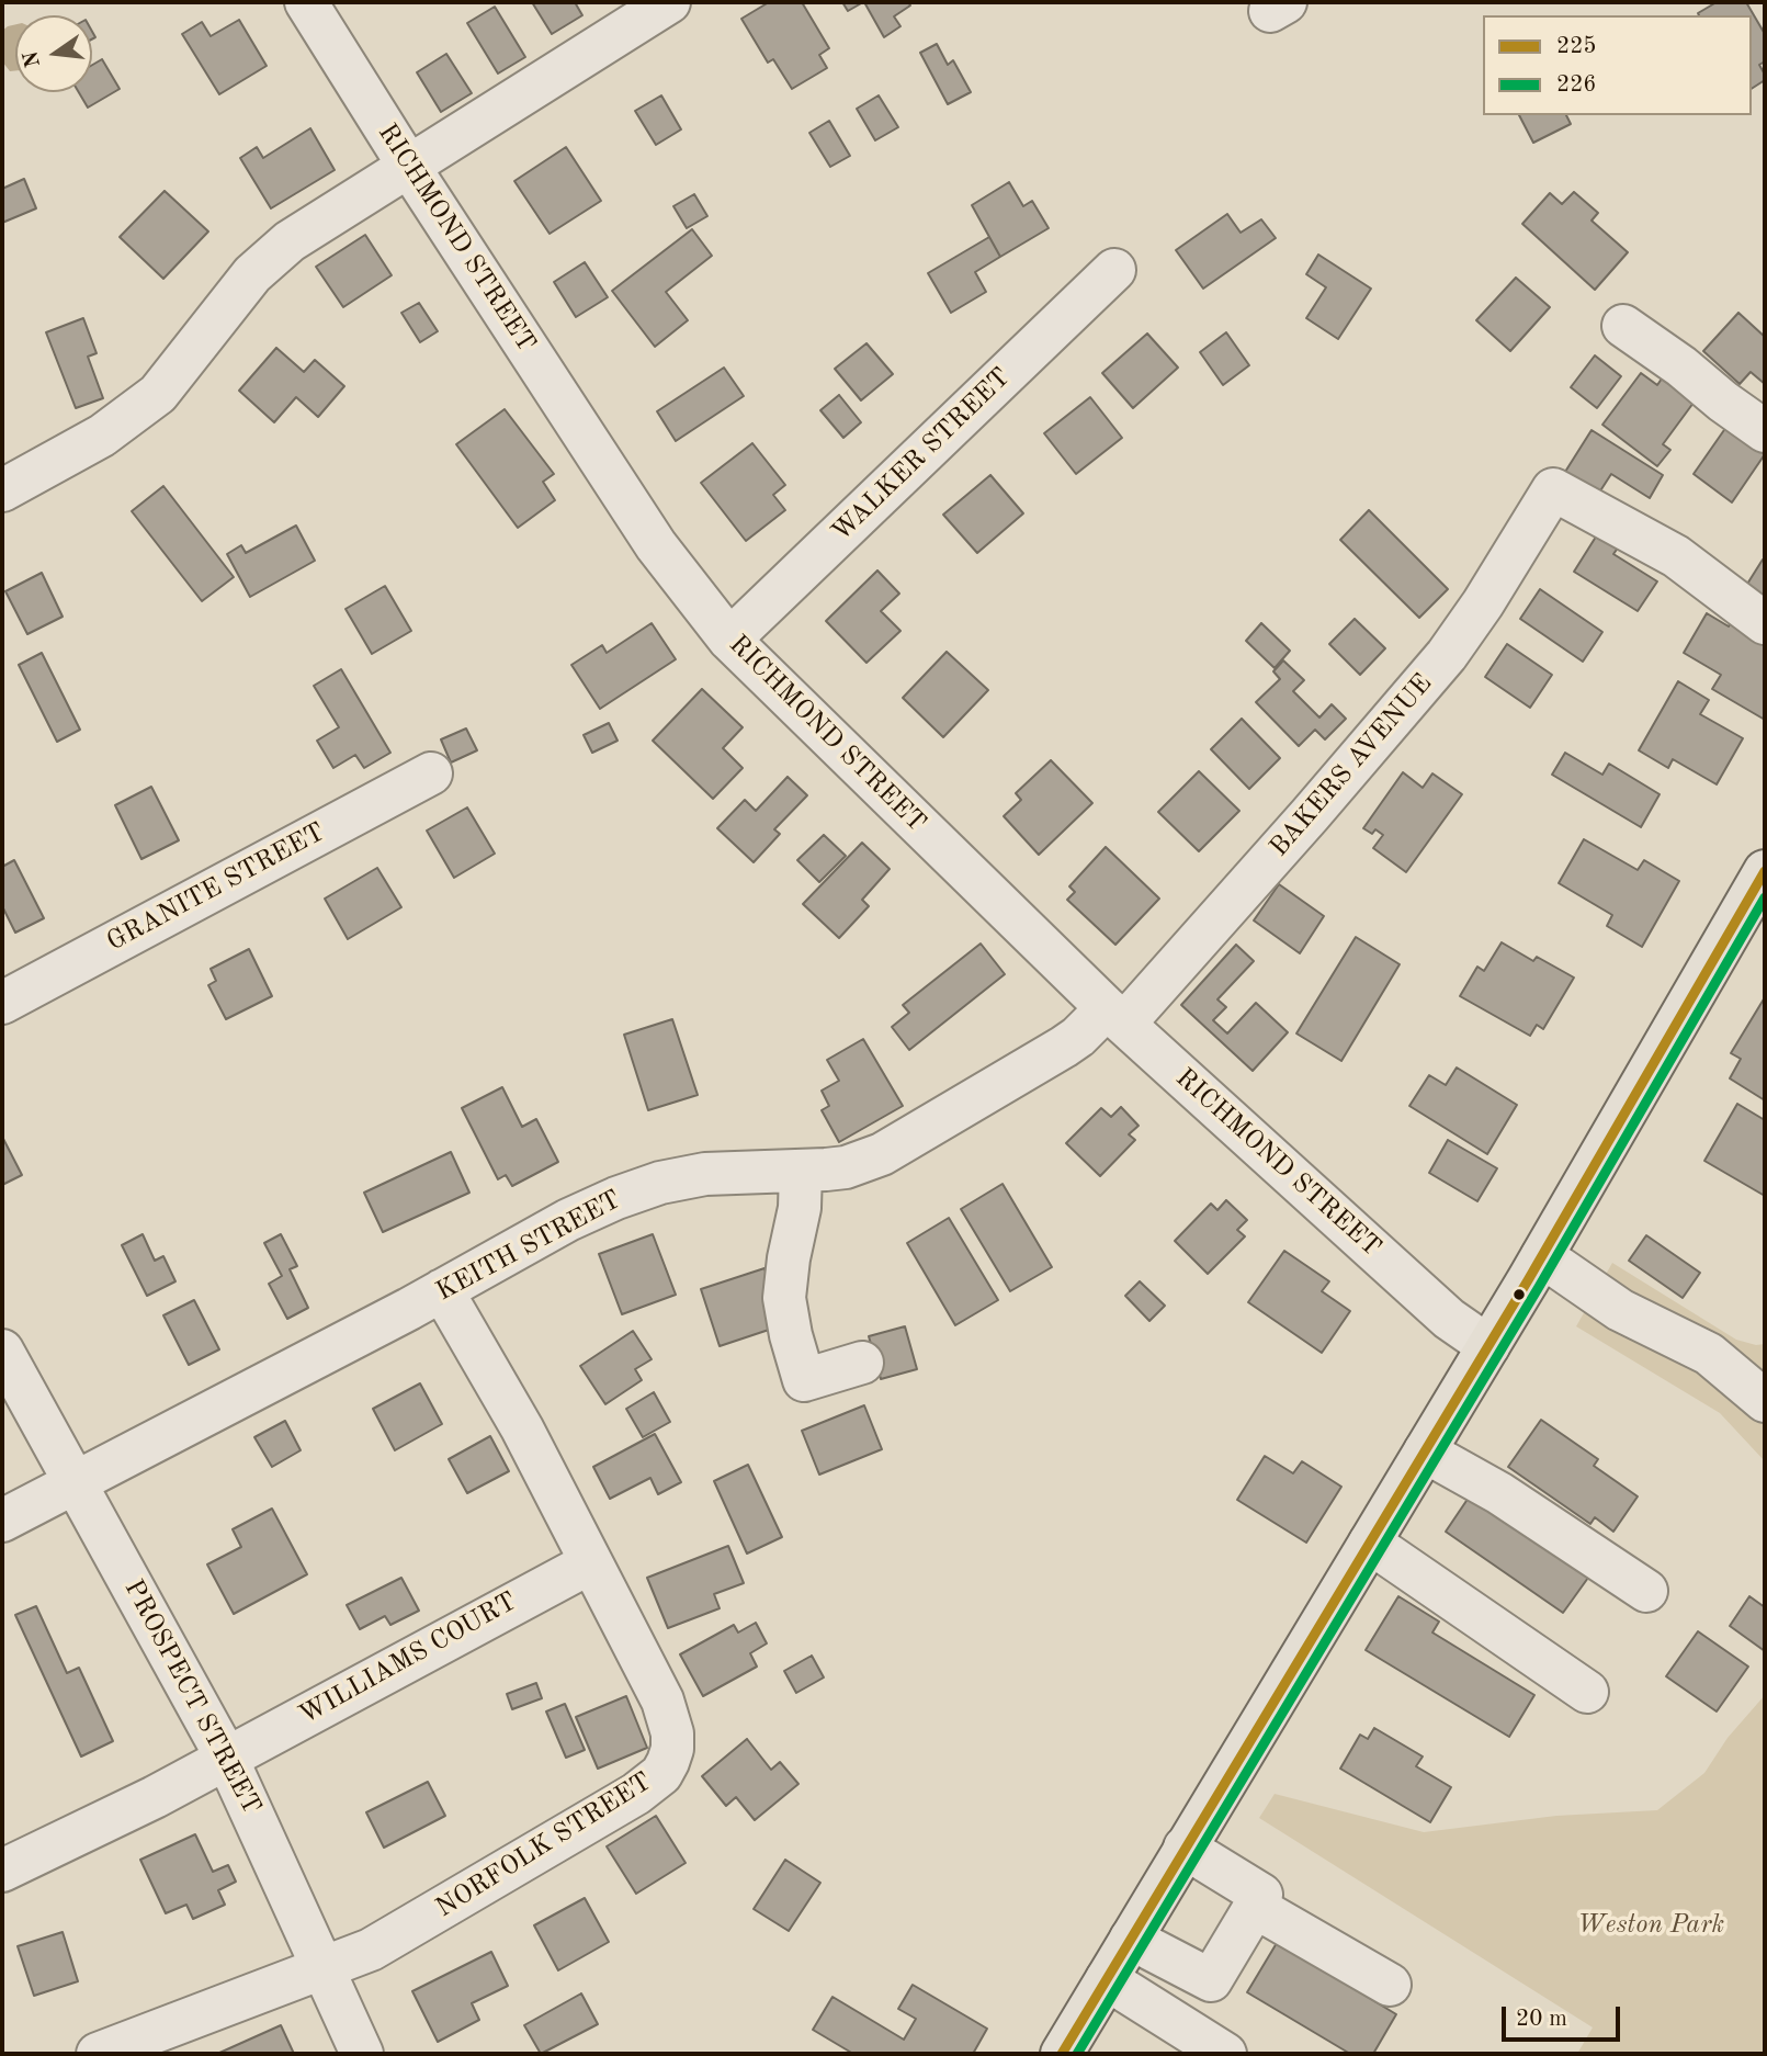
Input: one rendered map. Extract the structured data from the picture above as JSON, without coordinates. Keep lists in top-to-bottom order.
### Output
{
  "streets": {
    "street": [
      "RICHMOND STREET",
      "WALKER STREET",
      "BAKERS AVENUE",
      "GRANITE STREET",
      "KEITH STREET",
      "WILLIAMS COURT",
      "PROSPECT STREET",
      "NORFOLK STREET"
    ]
  },
  "crossings": [
    ["RICHMOND STREET", "WALKER STREET"],
    ["RICHMOND STREET", "BAKERS AVENUE"],
    ["RICHMOND STREET", "KEITH STREET"],
    ["BAKERS AVENUE", "KEITH STREET"],
    ["KEITH STREET", "PROSPECT STREET"],
    ["KEITH STREET", "NORFOLK STREET"],
    ["WILLIAMS COURT", "PROSPECT STREET"],
    ["WILLIAMS COURT", "NORFOLK STREET"],
    ["PROSPECT STREET", "NORFOLK STREET"]
  ],
  "parks": ["Weston Park"],
  "lines": ["transit line 225", "transit line 226"],
  "legend": ["225", "226"],
  "scale_bar": "20 m",
  "north": "left"
}
